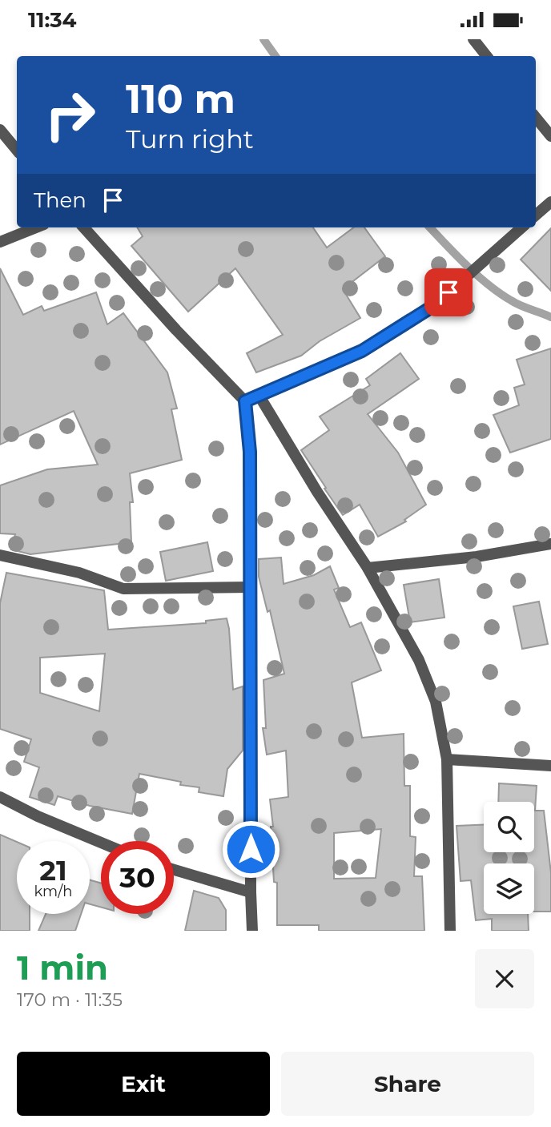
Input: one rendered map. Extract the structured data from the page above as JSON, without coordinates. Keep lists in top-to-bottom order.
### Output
{
  "page": {
    "status": "11:34",
    "turn": ["110 m", "Turn right"],
    "then": "Then",
    "speed": "21 km/h",
    "limit": "30",
    "heading": ["1 min", "170 m · 11:35"],
    "buttons": ["Exit", "Share"]
  }
}
